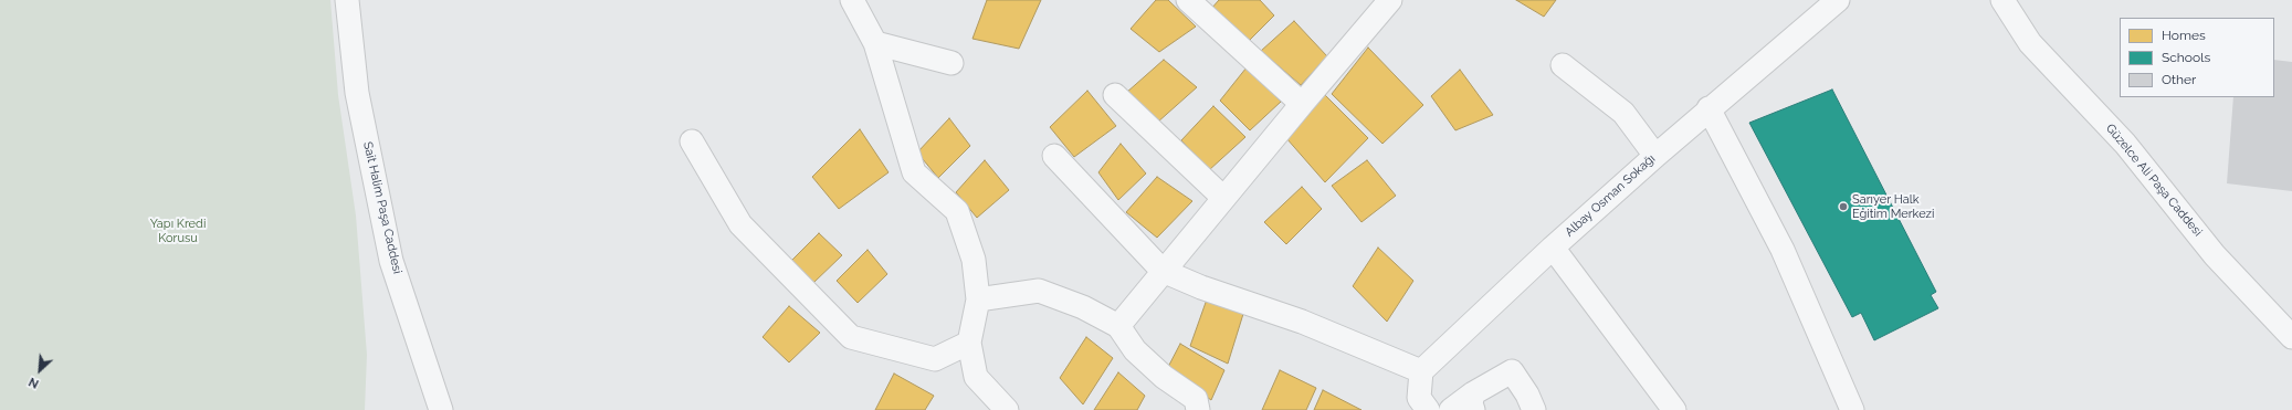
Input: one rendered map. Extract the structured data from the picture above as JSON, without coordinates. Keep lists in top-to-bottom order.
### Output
{
  "streets": {
    "street": ["Güzelce Ali Paşa Caddesi", "Albay Osman Sokağı", "Sait Halim Paşa Caddesi"]
  },
  "parks": ["Yapı Kredi Korusu"],
  "places": ["Sarıyer Halk Eğitim Merkezi"],
  "legend": ["Homes", "Schools", "Other"],
  "north": "bottom left"
}
